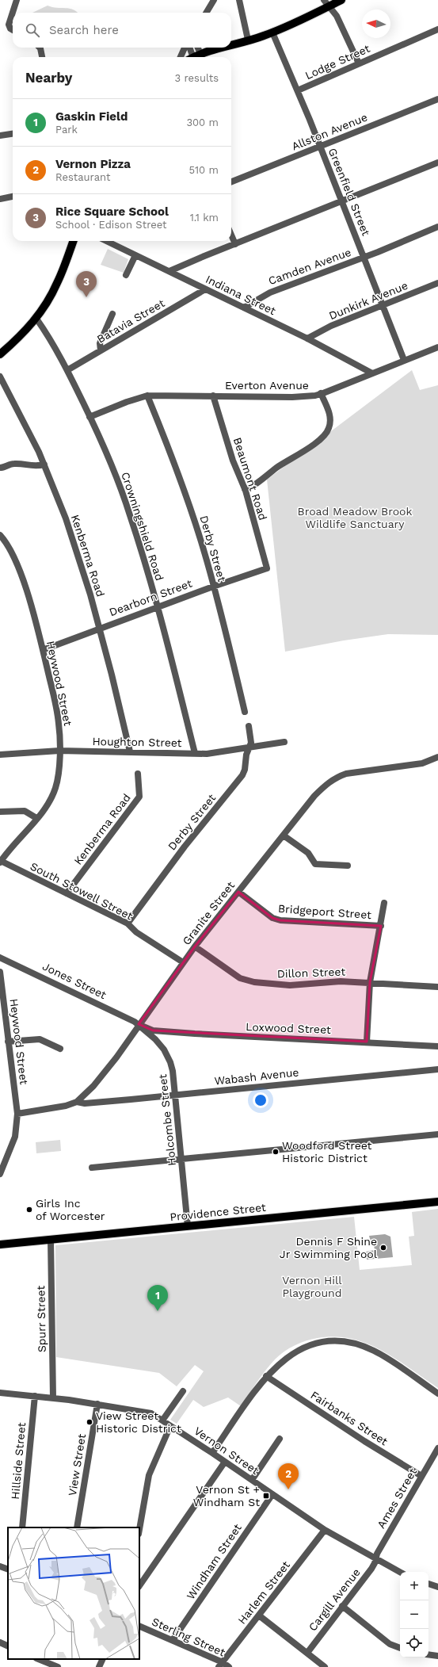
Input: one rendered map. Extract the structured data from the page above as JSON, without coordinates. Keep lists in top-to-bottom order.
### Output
{
  "streets": {
    "main road": ["Providence Street"],
    "street": [
      "Lodge Street",
      "Allston Avenue",
      "Greenfield Street",
      "Camden Avenue",
      "Indiana Street",
      "Dunkirk Avenue",
      "Batavia Street",
      "Everton Avenue",
      "Beaumont Road",
      "Crowningshield Road",
      "Derby Street",
      "Kenberma Road",
      "Dearborn Street",
      "Heywood Street",
      "Houghton Street",
      "South Stowell Street",
      "Bridgeport Street",
      "Granite Street",
      "Dillon Street",
      "Jones Street",
      "Loxwood Street",
      "Wabash Avenue",
      "Holcombe Street",
      "Spurr Street",
      "Fairbanks Street",
      "Vernon Street",
      "Hillside Street",
      "View Street",
      "Ames Street",
      "Windham Street",
      "Harlem Street",
      "Cargill Avenue",
      "Sterling Street"
    ]
  },
  "crossings": [
    ["Lodge Street", "Greenfield Street"],
    ["Allston Avenue", "Greenfield Street"],
    ["Greenfield Street", "Camden Avenue"],
    ["Greenfield Street", "Dunkirk Avenue"],
    ["Greenfield Street", "Everton Avenue"],
    ["Camden Avenue", "Indiana Street"],
    ["Indiana Street", "Dunkirk Avenue"],
    ["Indiana Street", "Batavia Street"],
    ["Indiana Street", "Everton Avenue"],
    ["Batavia Street", "Crowningshield Road"],
    ["Everton Avenue", "Beaumont Road"],
    ["Everton Avenue", "Crowningshield Road"],
    ["Everton Avenue", "Derby Street"],
    ["Beaumont Road", "Dearborn Street"],
    ["Crowningshield Road", "Dearborn Street"],
    ["Crowningshield Road", "Houghton Street"],
    ["Derby Street", "Dearborn Street"],
    ["Derby Street", "Houghton Street"],
    ["Derby Street", "South Stowell Street"],
    ["Kenberma Road", "Dearborn Street"],
    ["Kenberma Road", "Houghton Street"],
    ["Kenberma Road", "South Stowell Street"],
    ["Dearborn Street", "Heywood Street"],
    ["Heywood Street", "Houghton Street"],
    ["Heywood Street", "South Stowell Street"],
    ["Heywood Street", "Granite Street"],
    ["South Stowell Street", "Granite Street"],
    ["Bridgeport Street", "Granite Street"],
    ["Granite Street", "Dillon Street"],
    ["Granite Street", "Jones Street"],
    ["Granite Street", "Loxwood Street"],
    ["Granite Street", "Wabash Avenue"],
    ["Granite Street", "Holcombe Street"],
    ["Jones Street", "Loxwood Street"],
    ["Jones Street", "Holcombe Street"],
    ["Loxwood Street", "Holcombe Street"],
    ["Wabash Avenue", "Holcombe Street"],
    ["Holcombe Street", "Providence Street"],
    ["Providence Street", "Spurr Street"],
    ["Spurr Street", "Vernon Street"],
    ["Fairbanks Street", "Ames Street"],
    ["Vernon Street", "Hillside Street"],
    ["Vernon Street", "View Street"],
    ["Vernon Street", "Ames Street"],
    ["Vernon Street", "Windham Street"],
    ["Vernon Street", "Harlem Street"],
    ["Vernon Street", "Cargill Avenue"],
    ["Ames Street", "Cargill Avenue"],
    ["Windham Street", "Sterling Street"],
    ["Harlem Street", "Sterling Street"]
  ],
  "parks": ["Broad Meadow Brook Wildlife Sanctuary", "Vernon Hill Playground"],
  "places": {
    "other": [
      "Woodford Street Historic District",
      "Girls Inc of Worcester",
      "Dennis F Shine Jr Swimming Pool",
      "View Street Historic District"
    ],
    "transit": ["Vernon St + Windham St"]
  },
  "north": "left",
  "page": {
    "search": "Search here",
    "heading": ["Nearby", "3 results"],
    "list": [
      {
        "mark": "1",
        "name": "Gaskin Field",
        "note": "Park",
        "value": "300 m"
      },
      {
        "mark": "2",
        "name": "Vernon Pizza",
        "note": "Restaurant",
        "value": "510 m"
      },
      {
        "mark": "3",
        "name": "Rice Square School",
        "note": "School · Edison Street",
        "value": "1.1 km"
      }
    ],
    "pins": ["3", "1", "2"],
    "map_buttons": ["+", "−"]
  }
}
